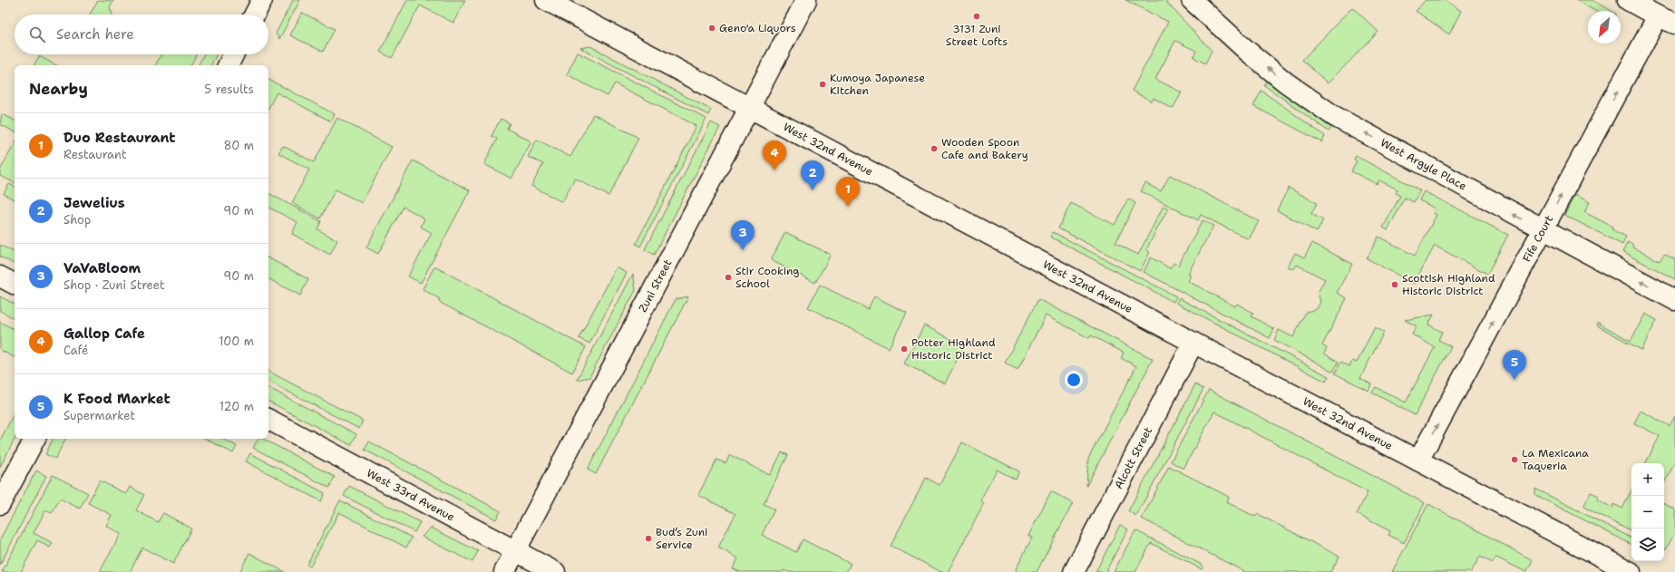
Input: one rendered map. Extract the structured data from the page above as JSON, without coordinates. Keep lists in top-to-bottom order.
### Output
{
  "streets": {
    "street": [
      "West 32nd Avenue",
      "West Argyle Place",
      "Fife Court",
      "Zuni Street",
      "Alcott Street",
      "West 33rd Avenue"
    ]
  },
  "crossings": [
    ["West 32nd Avenue", "Fife Court"],
    ["West 32nd Avenue", "Zuni Street"],
    ["West 32nd Avenue", "Alcott Street"],
    ["West Argyle Place", "Fife Court"],
    ["Zuni Street", "West 33rd Avenue"]
  ],
  "one_way": ["West Argyle Place", "Fife Court"],
  "places": [
    "3131 Zuni Street Lofts",
    "Geno'a Liquors",
    "Kumoya Japanese Kitchen",
    "Wooden Spoon Cafe and Bakery",
    "Stir Cooking School",
    "Scottish Highland Historic District",
    "Potter Highland Historic District",
    "La Mexicana Taqueria",
    "Bud’s Zuni Service"
  ],
  "north": "bottom left",
  "page": {
    "search": "Search here",
    "heading": ["Nearby", "5 results"],
    "list": [
      {
        "mark": "1",
        "name": "Duo Restaurant",
        "note": "Restaurant",
        "value": "80 m"
      },
      {
        "mark": "2",
        "name": "Jewelius",
        "note": "Shop",
        "value": "90 m"
      },
      {
        "mark": "3",
        "name": "VaVaBloom",
        "note": "Shop · Zuni Street",
        "value": "90 m"
      },
      {
        "mark": "4",
        "name": "Gallop Cafe",
        "note": "Café",
        "value": "100 m"
      },
      {
        "mark": "5",
        "name": "K Food Market",
        "note": "Supermarket",
        "value": "120 m"
      }
    ],
    "pins": [
      "4",
      "2",
      "1",
      "3",
      "5"
    ],
    "map_buttons": ["+", "−"]
  }
}
